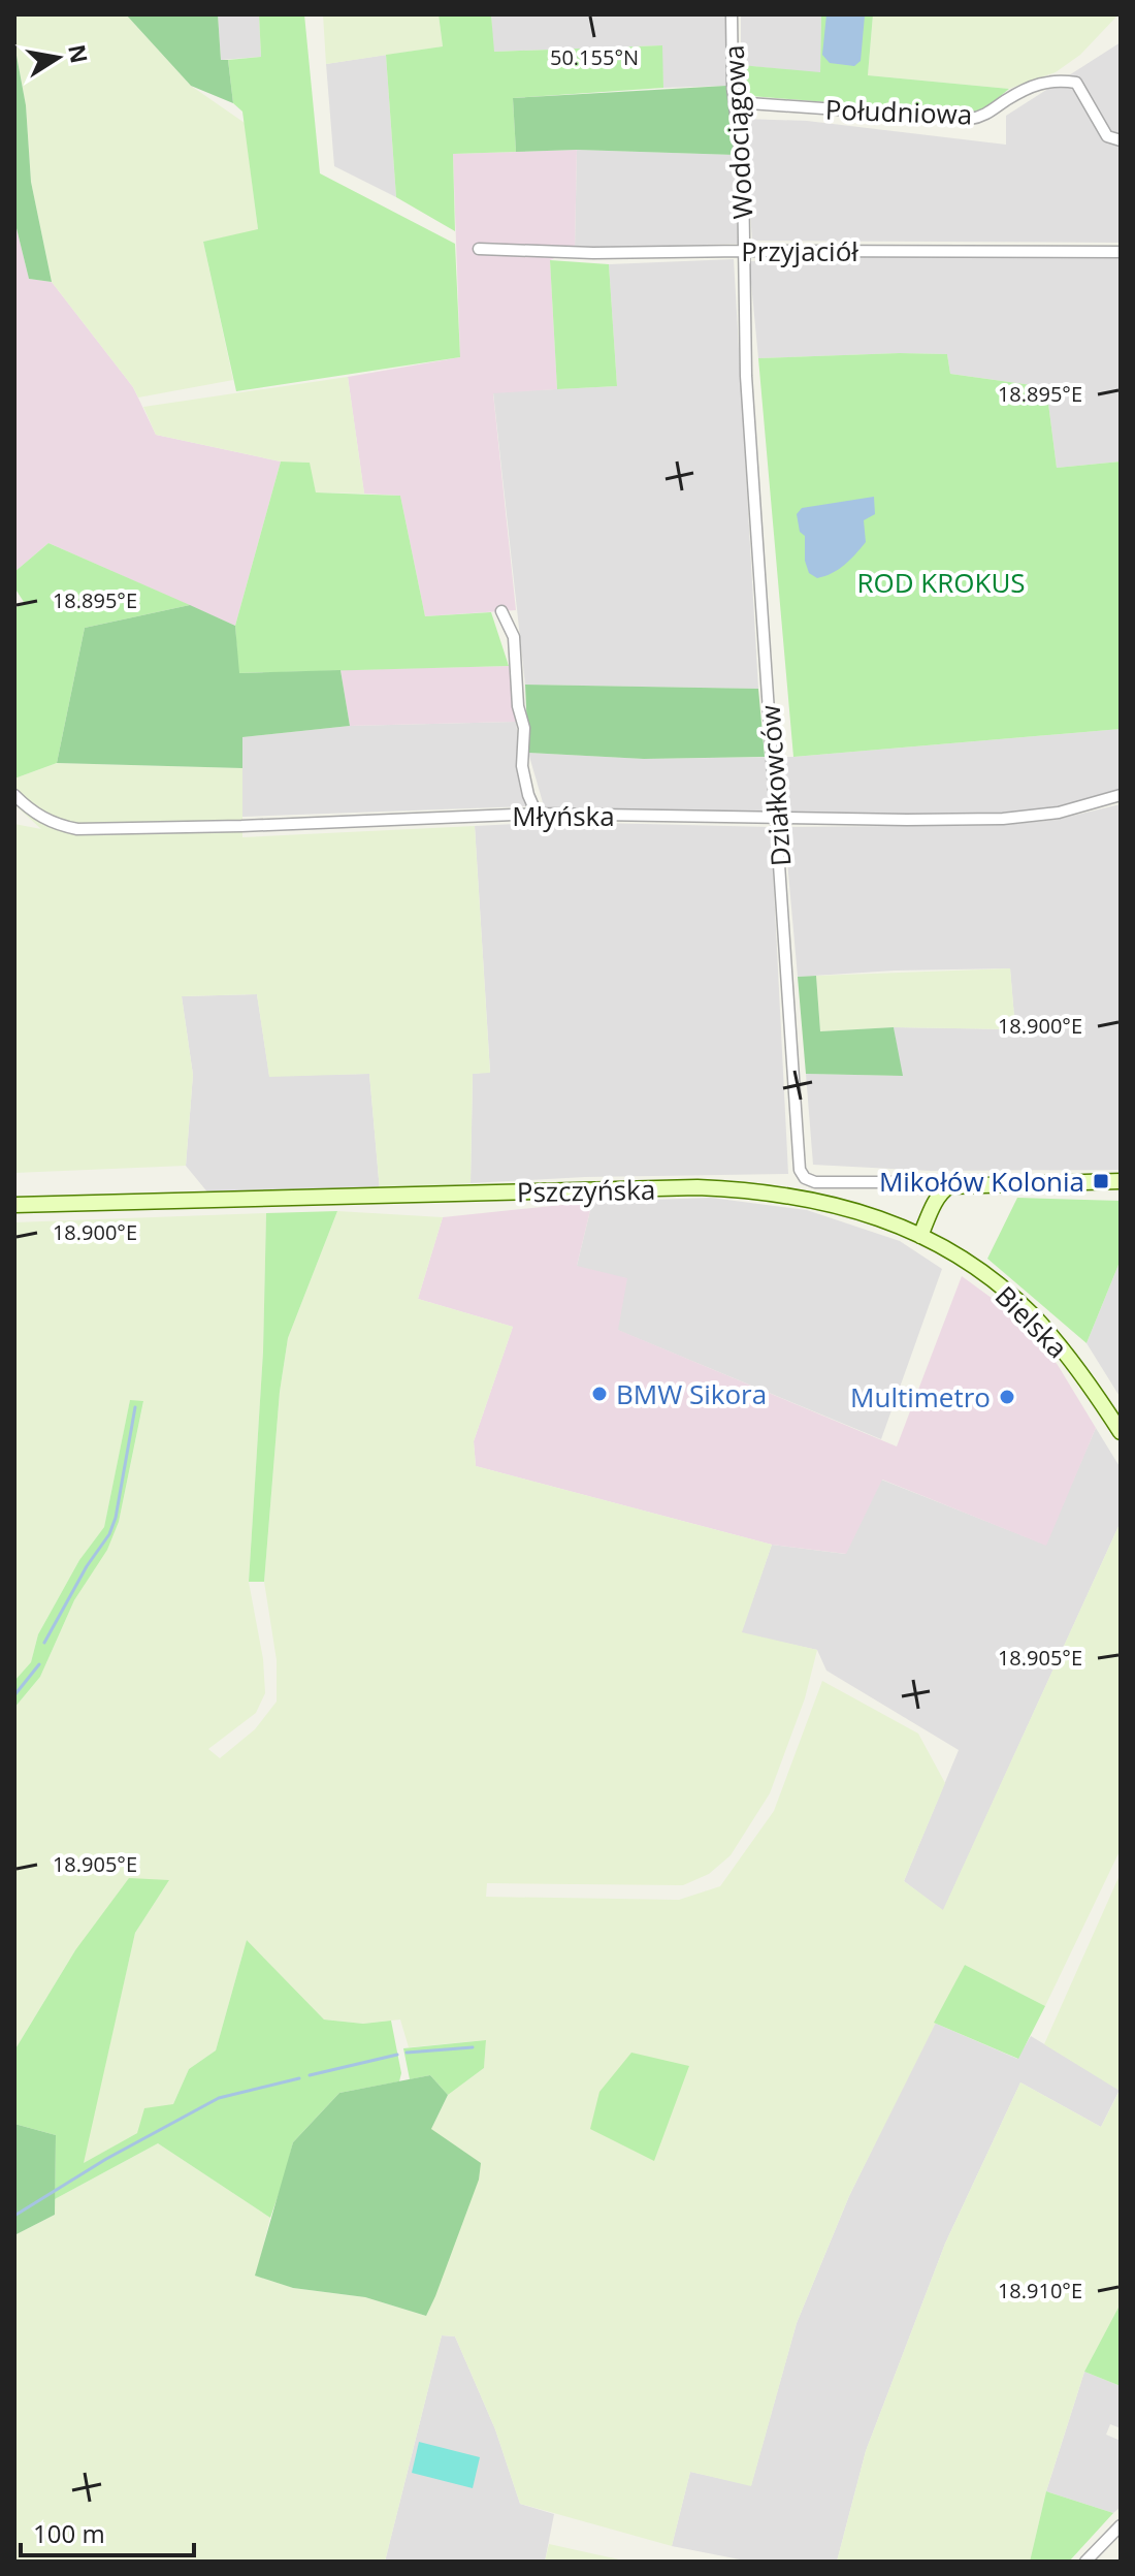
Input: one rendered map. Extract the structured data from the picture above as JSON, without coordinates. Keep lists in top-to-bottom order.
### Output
{
  "streets": {
    "main road": ["Pszczyńska", "Bielska"],
    "street": [
      "Południowa",
      "Wodociągowa",
      "Przyjaciół",
      "Działkowców",
      "Młyńska"
    ]
  },
  "crossings": [
    ["Południowa", "Wodociągowa"],
    ["Wodociągowa", "Przyjaciół"],
    ["Wodociągowa", "Działkowców"],
    ["Przyjaciół", "Działkowców"],
    ["Działkowców", "Młyńska"],
    ["Pszczyńska", "Bielska"]
  ],
  "parks": ["ROD KROKUS"],
  "places": {
    "transit": ["Mikołów Kolonia"],
    "other": ["BMW Sikora", "Multimetro"]
  },
  "scale_bar": "100 m",
  "north": "right",
  "coordinates": [
    "50.155°N",
    "18.895°E",
    "18.900°E",
    "18.905°E",
    "18.910°E"
  ]
}
